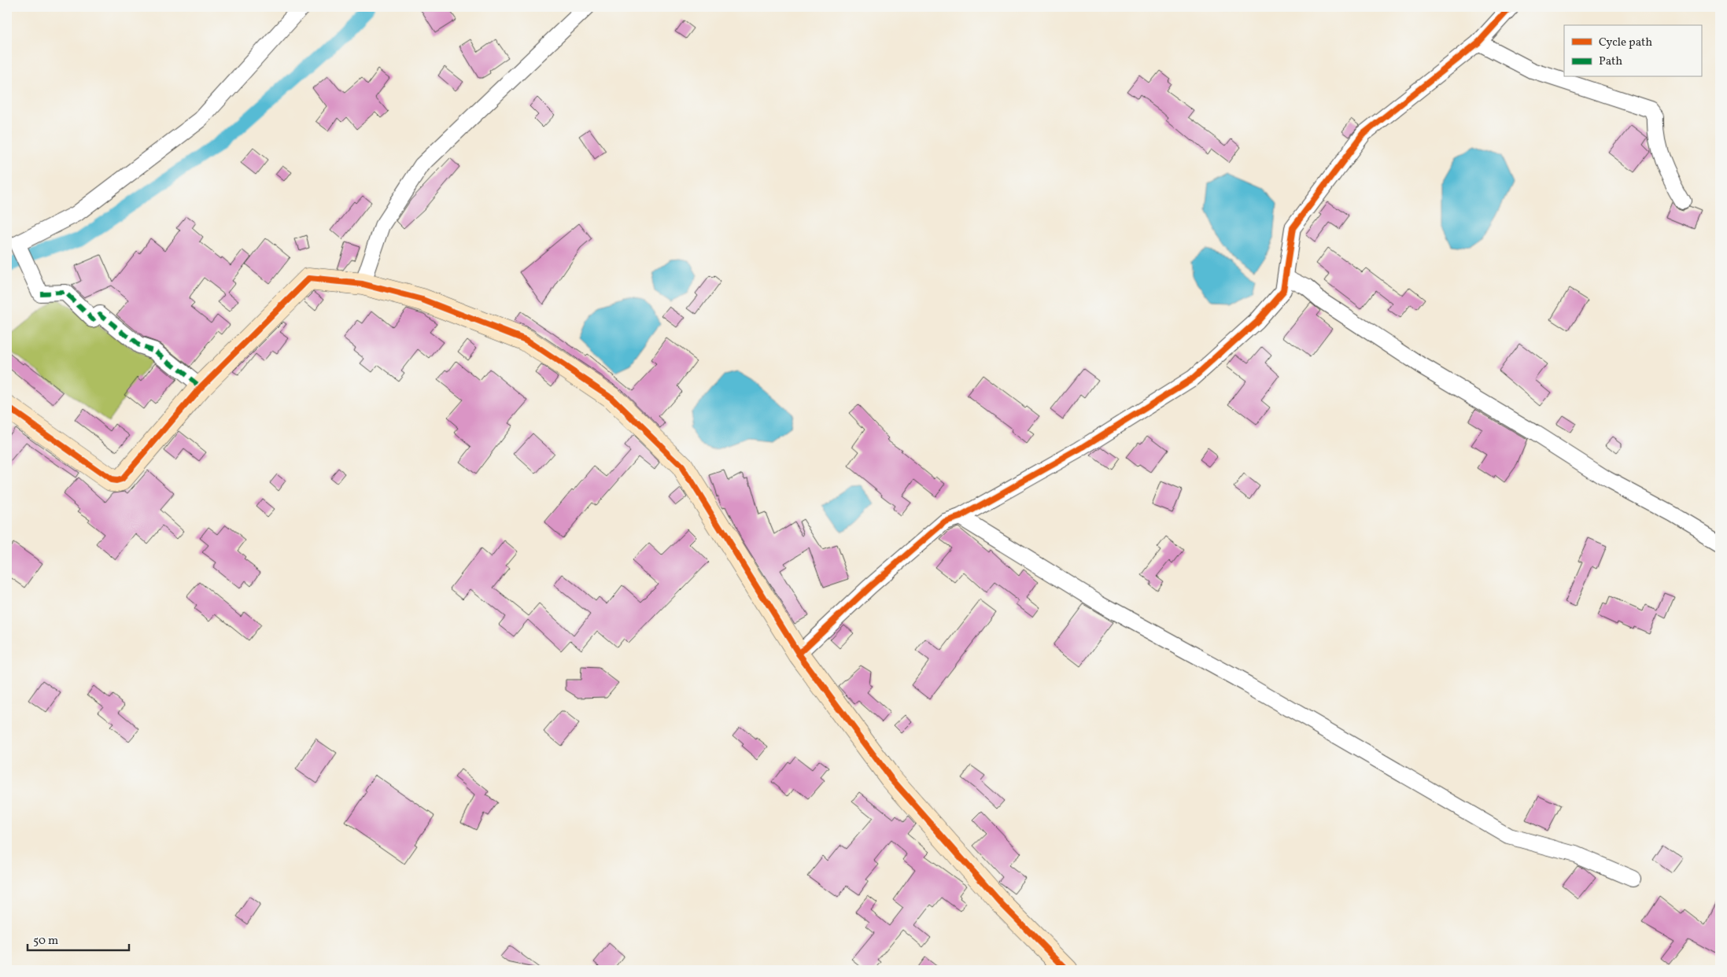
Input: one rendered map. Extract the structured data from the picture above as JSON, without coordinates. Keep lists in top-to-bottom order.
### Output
{
  "legend": ["Cycle path", "Path"],
  "scale_bar": "50 m"
}
